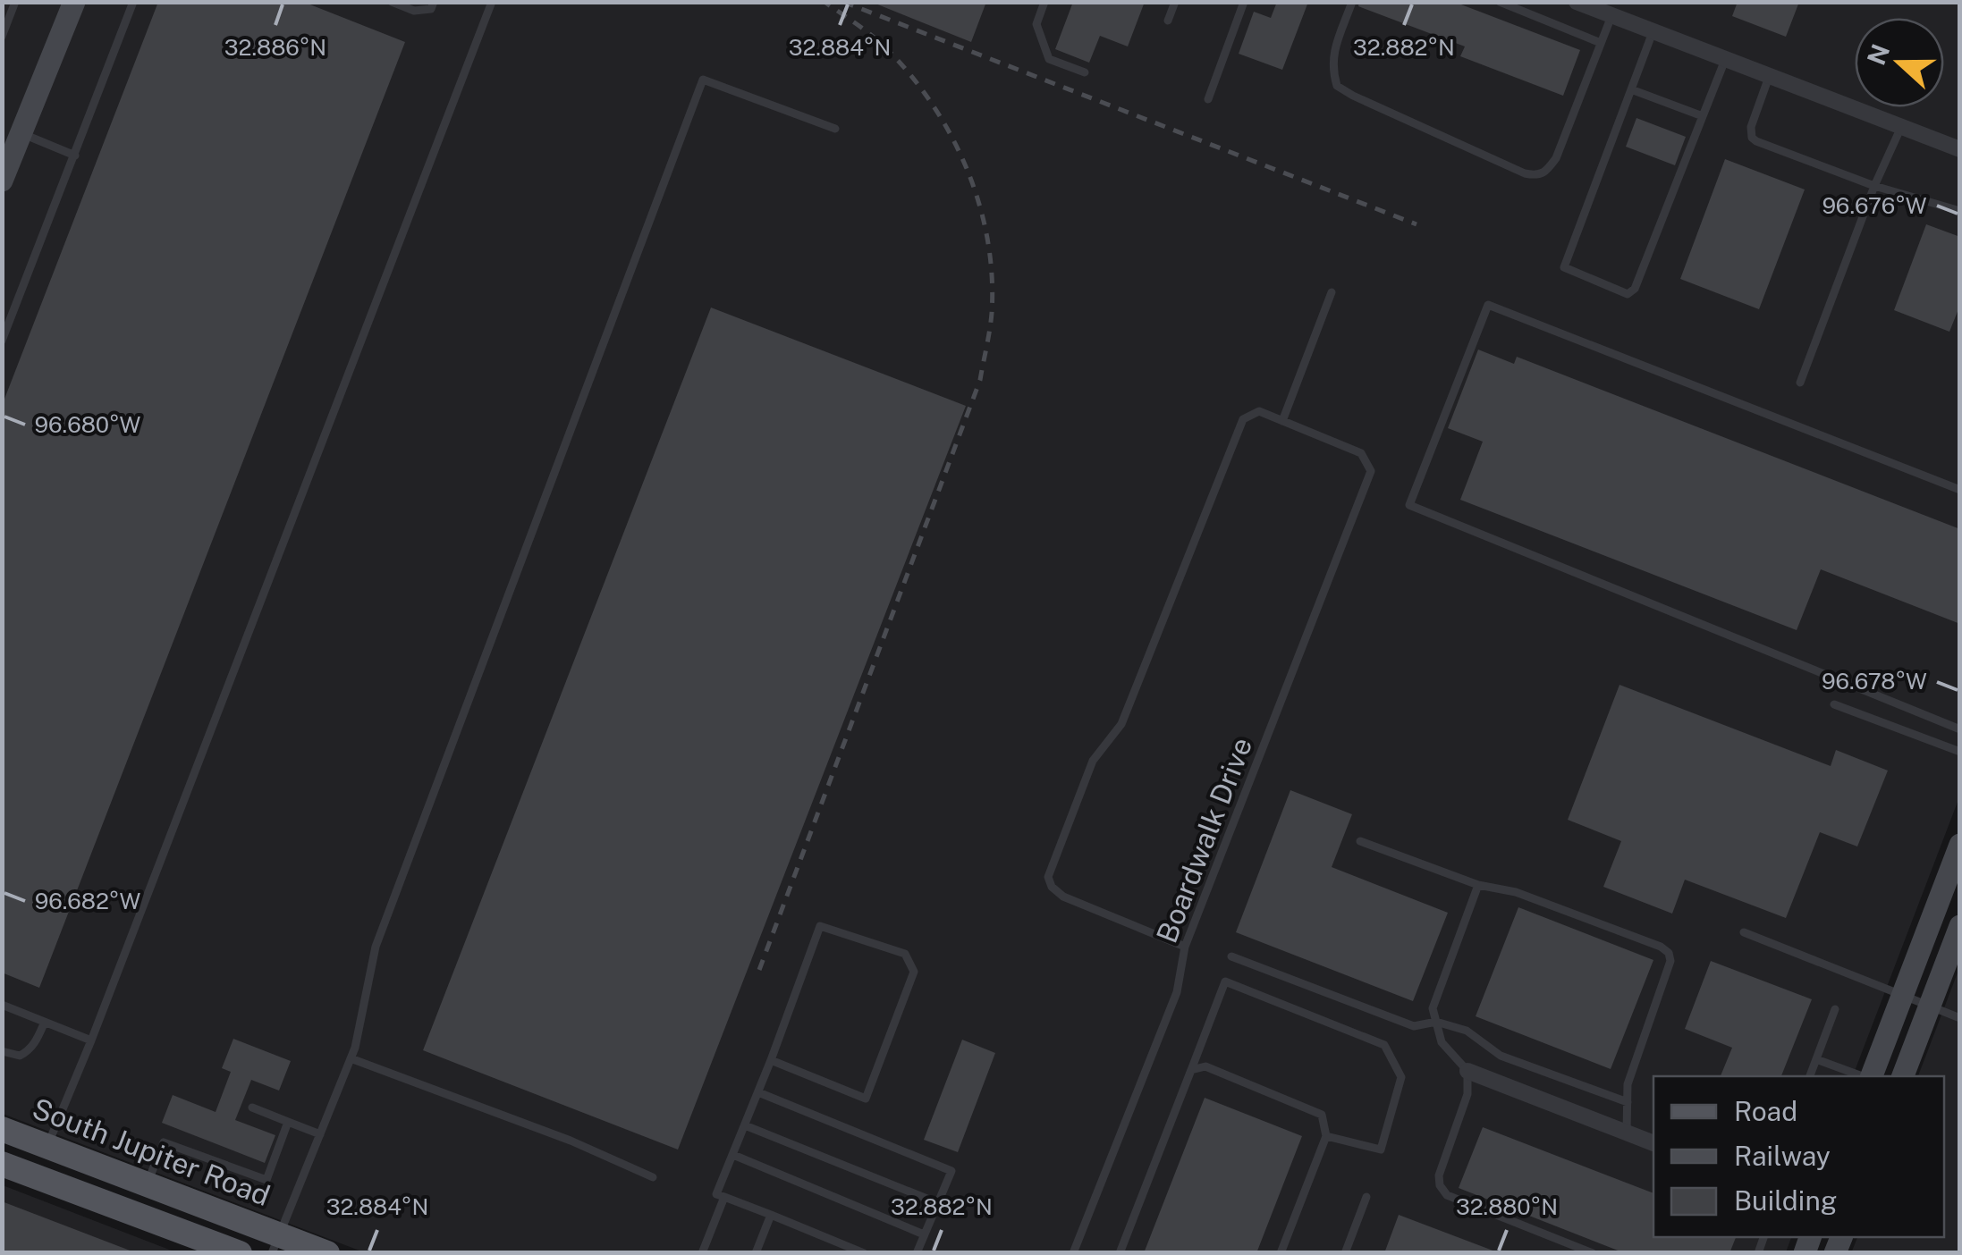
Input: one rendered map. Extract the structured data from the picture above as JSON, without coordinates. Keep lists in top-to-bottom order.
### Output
{
  "streets": {
    "main road": ["South Jupiter Road"],
    "lane": ["Boardwalk Drive"]
  },
  "legend": ["Road", "Railway", "Building"],
  "north": "left",
  "coordinates": [
    "32.886°N",
    "32.884°N",
    "32.882°N",
    "96.676°W",
    "96.680°W",
    "96.678°W",
    "96.682°W",
    "32.880°N"
  ]
}
